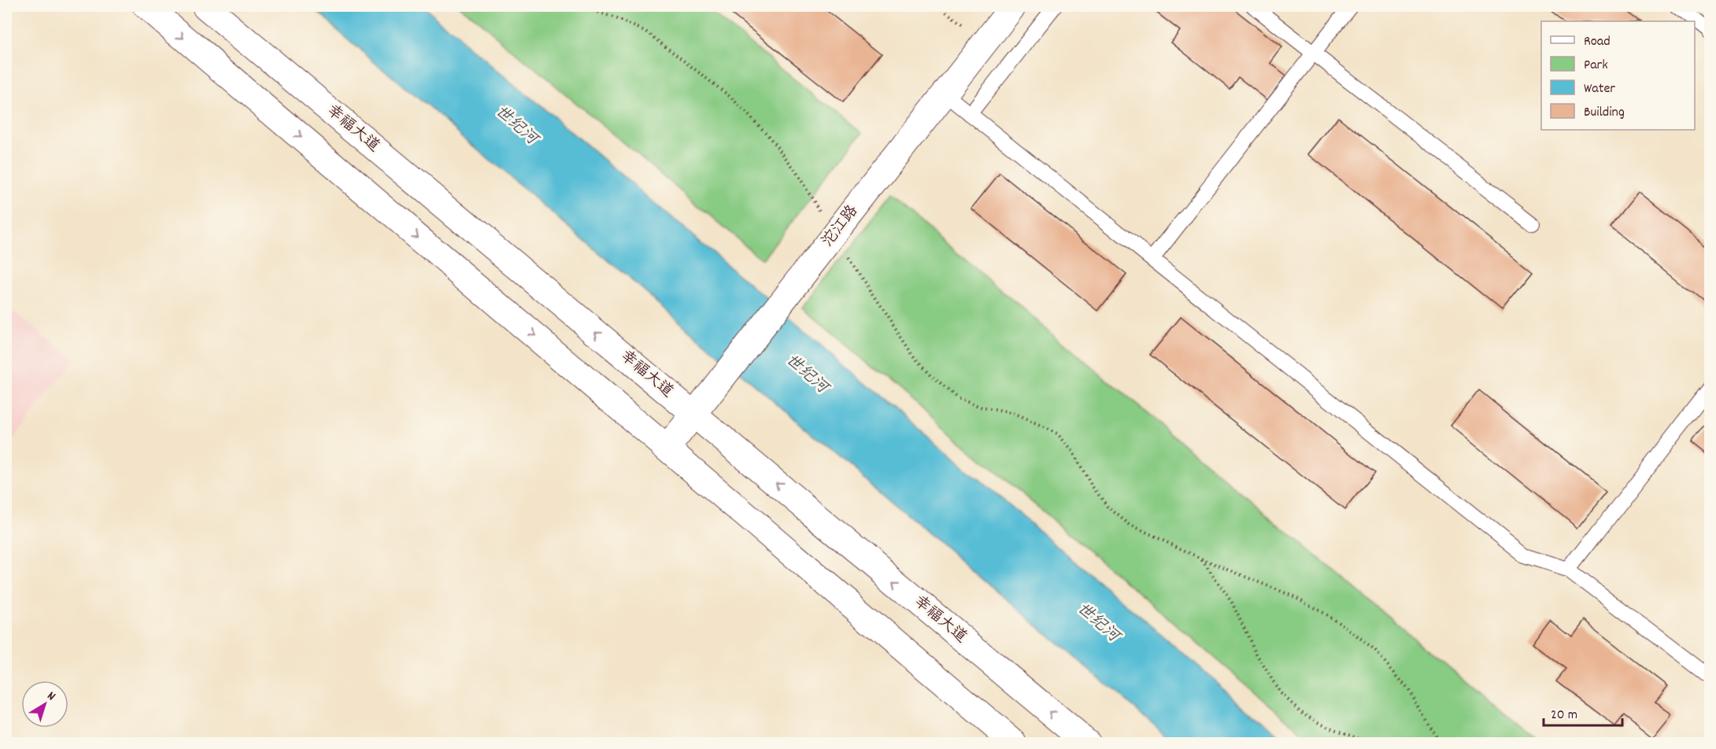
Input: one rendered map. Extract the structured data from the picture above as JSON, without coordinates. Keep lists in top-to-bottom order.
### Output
{
  "streets": {
    "main road": ["幸福大道", "沱江路"]
  },
  "crossings": [
    ["幸福大道", "沱江路"]
  ],
  "water": ["世纪河"],
  "legend": [
    "Road",
    "Park",
    "Water",
    "Building"
  ],
  "scale_bar": "20 m",
  "north": "top right"
}
